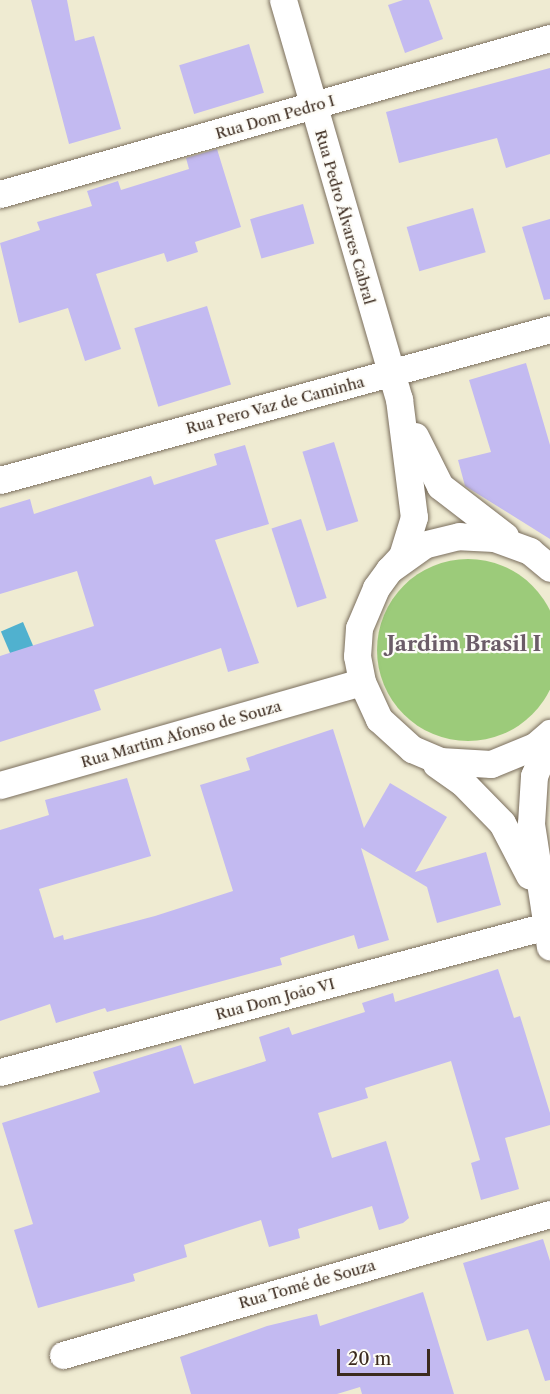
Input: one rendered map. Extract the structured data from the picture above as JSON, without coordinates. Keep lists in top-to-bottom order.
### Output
{
  "streets": {
    "street": [
      "Rua Dom Pedro I",
      "Rua Pedro Álvares Cabral",
      "Rua Pero Vaz de Caminha",
      "Rua Martim Afonso de Souza",
      "Rua Dom Joåo VI",
      "Rua Tomé de Souza"
    ]
  },
  "crossings": [
    ["Rua Dom Pedro I", "Rua Pedro Álvares Cabral"],
    ["Rua Pedro Álvares Cabral", "Rua Pero Vaz de Caminha"],
    ["Rua Pedro Álvares Cabral", "Rua Martim Afonso de Souza"]
  ],
  "districts": ["Jardim Brasil I"],
  "scale_bar": "20 m"
}
